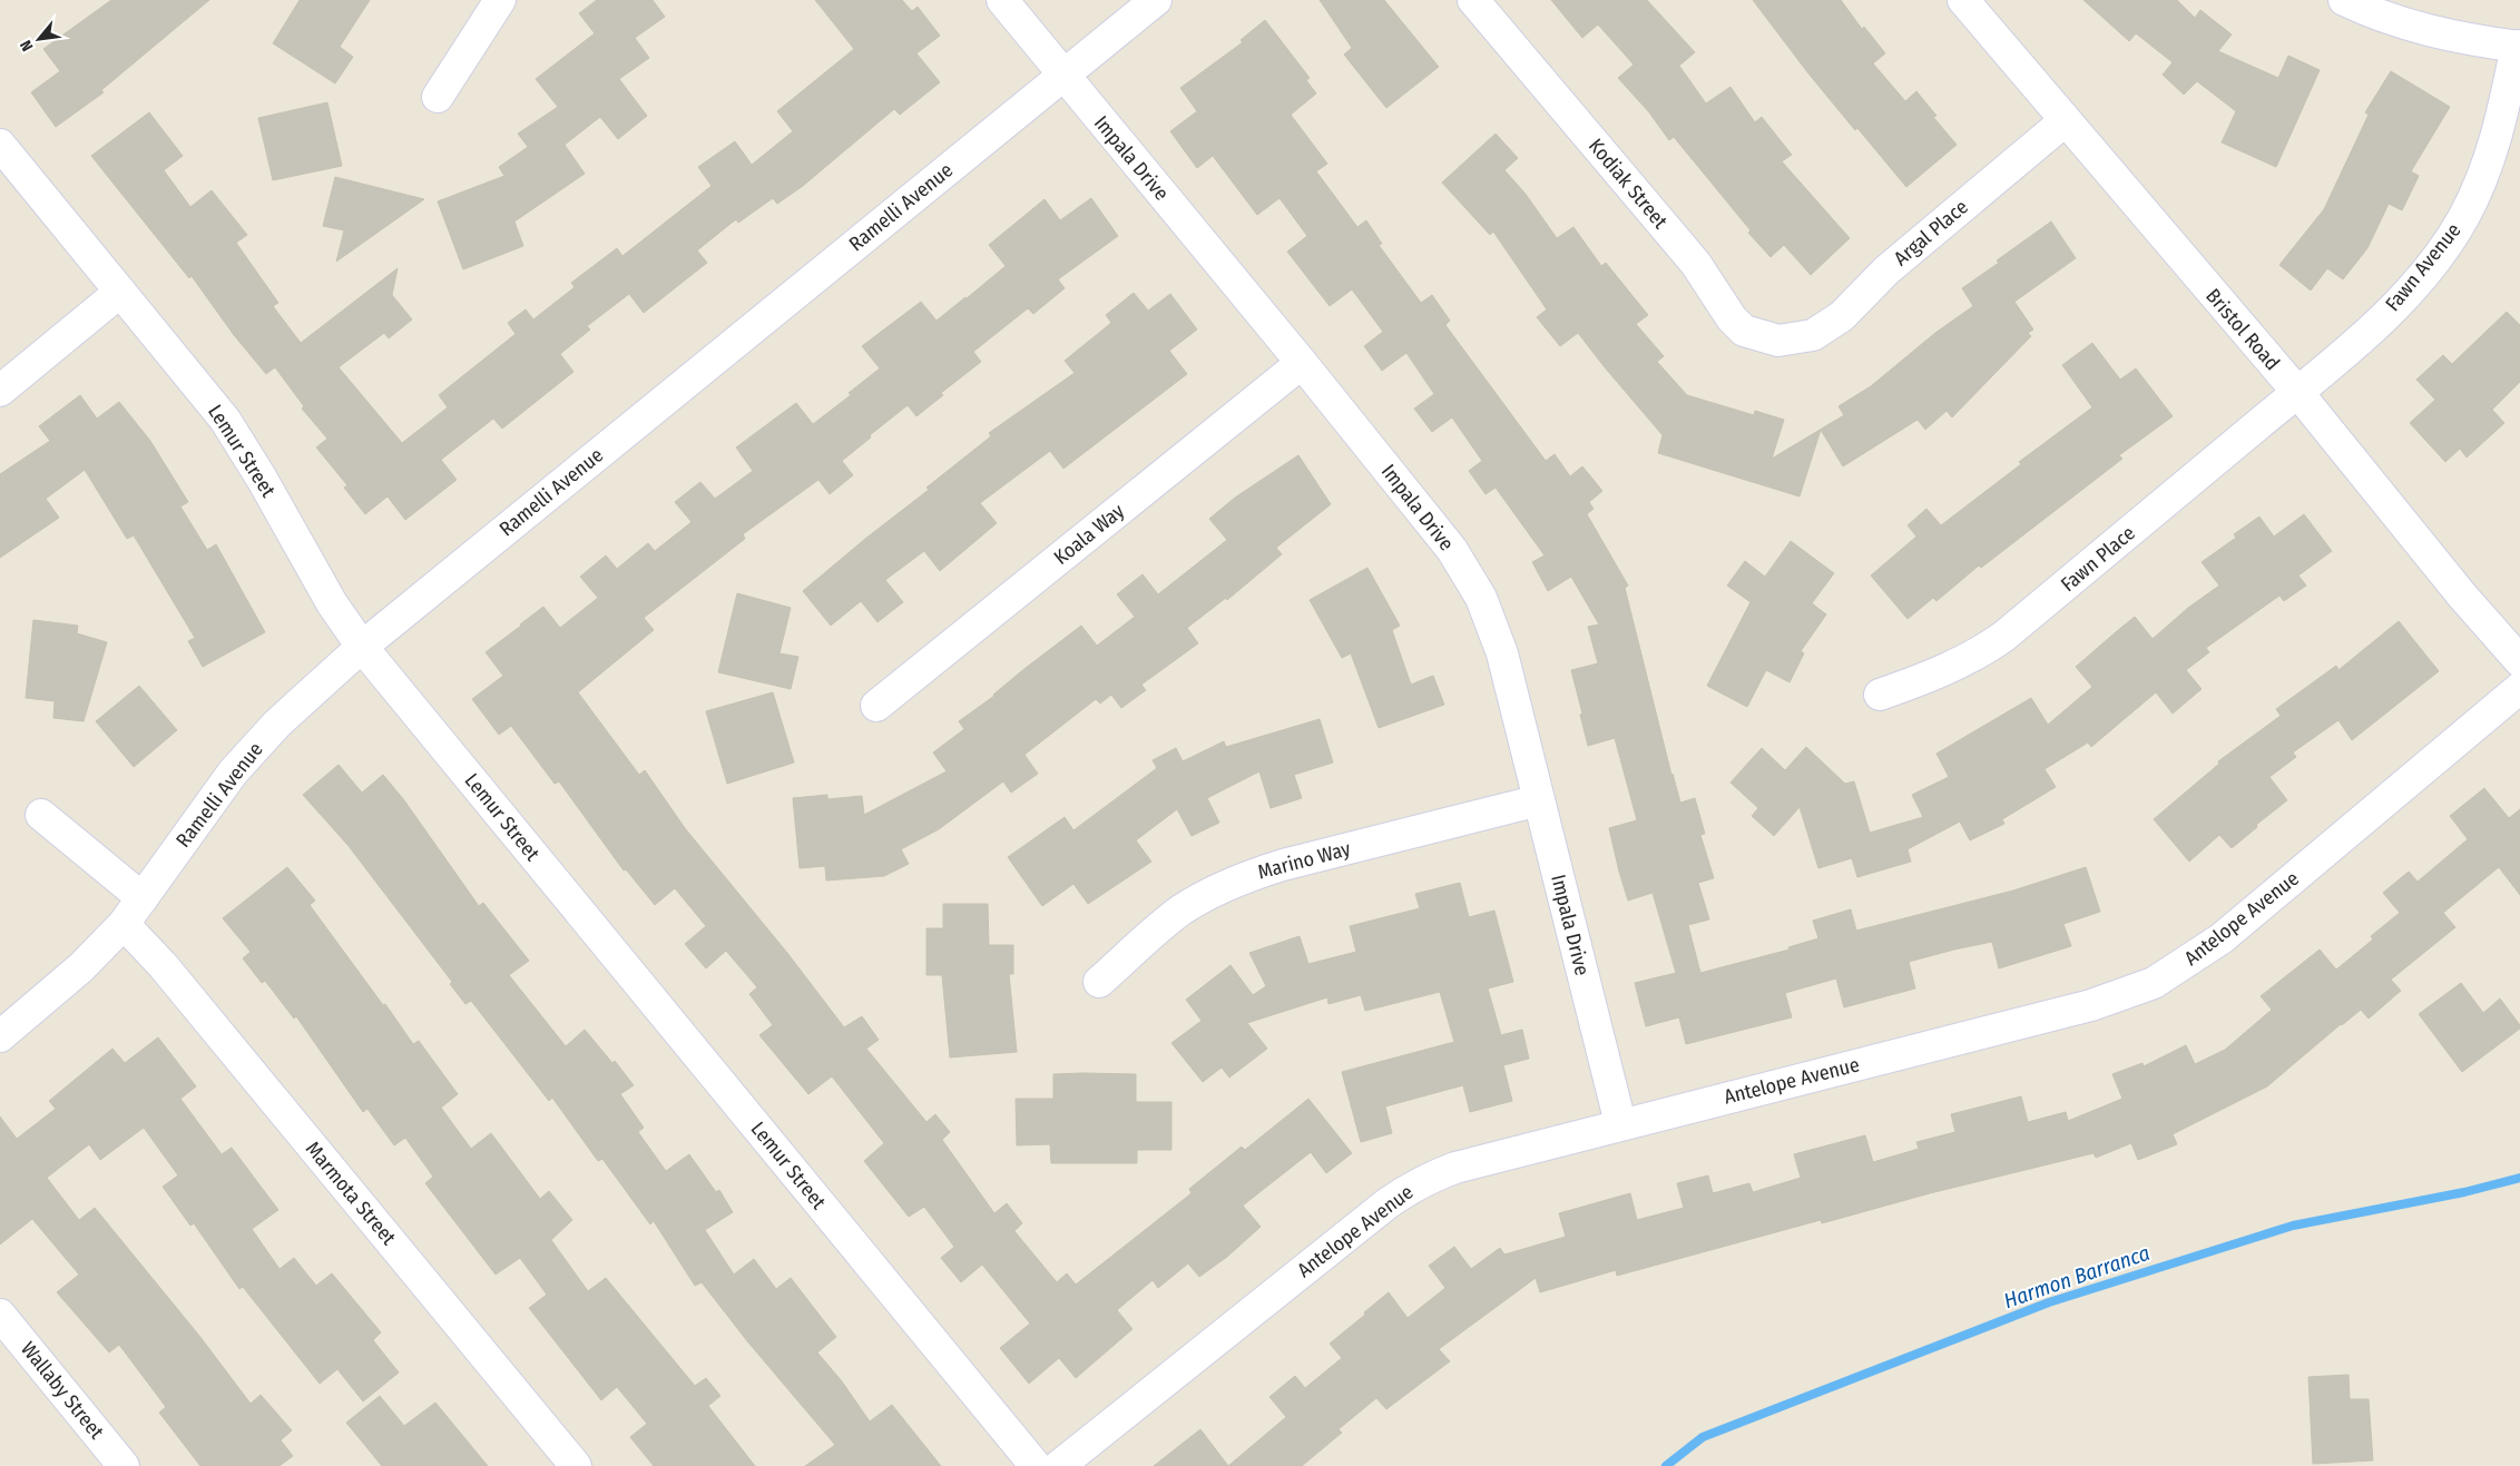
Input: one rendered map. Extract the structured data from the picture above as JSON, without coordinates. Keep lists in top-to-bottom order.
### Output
{
  "streets": {
    "street": [
      "Impala Drive",
      "Kodiak Street",
      "Ramelli Avenue",
      "Argal Place",
      "Fawn Avenue",
      "Bristol Road",
      "Lemur Street",
      "Koala Way",
      "Fawn Place",
      "Marino Way",
      "Antelope Avenue",
      "Marmota Street",
      "Wallaby Street"
    ]
  },
  "crossings": [
    ["Impala Drive", "Ramelli Avenue"],
    ["Impala Drive", "Koala Way"],
    ["Impala Drive", "Marino Way"],
    ["Impala Drive", "Antelope Avenue"],
    ["Kodiak Street", "Argal Place"],
    ["Ramelli Avenue", "Lemur Street"],
    ["Ramelli Avenue", "Marmota Street"],
    ["Argal Place", "Bristol Road"],
    ["Fawn Avenue", "Bristol Road"],
    ["Fawn Avenue", "Fawn Place"],
    ["Bristol Road", "Fawn Place"]
  ],
  "water": ["Harmon Barranca"],
  "north": "bottom left"
}
